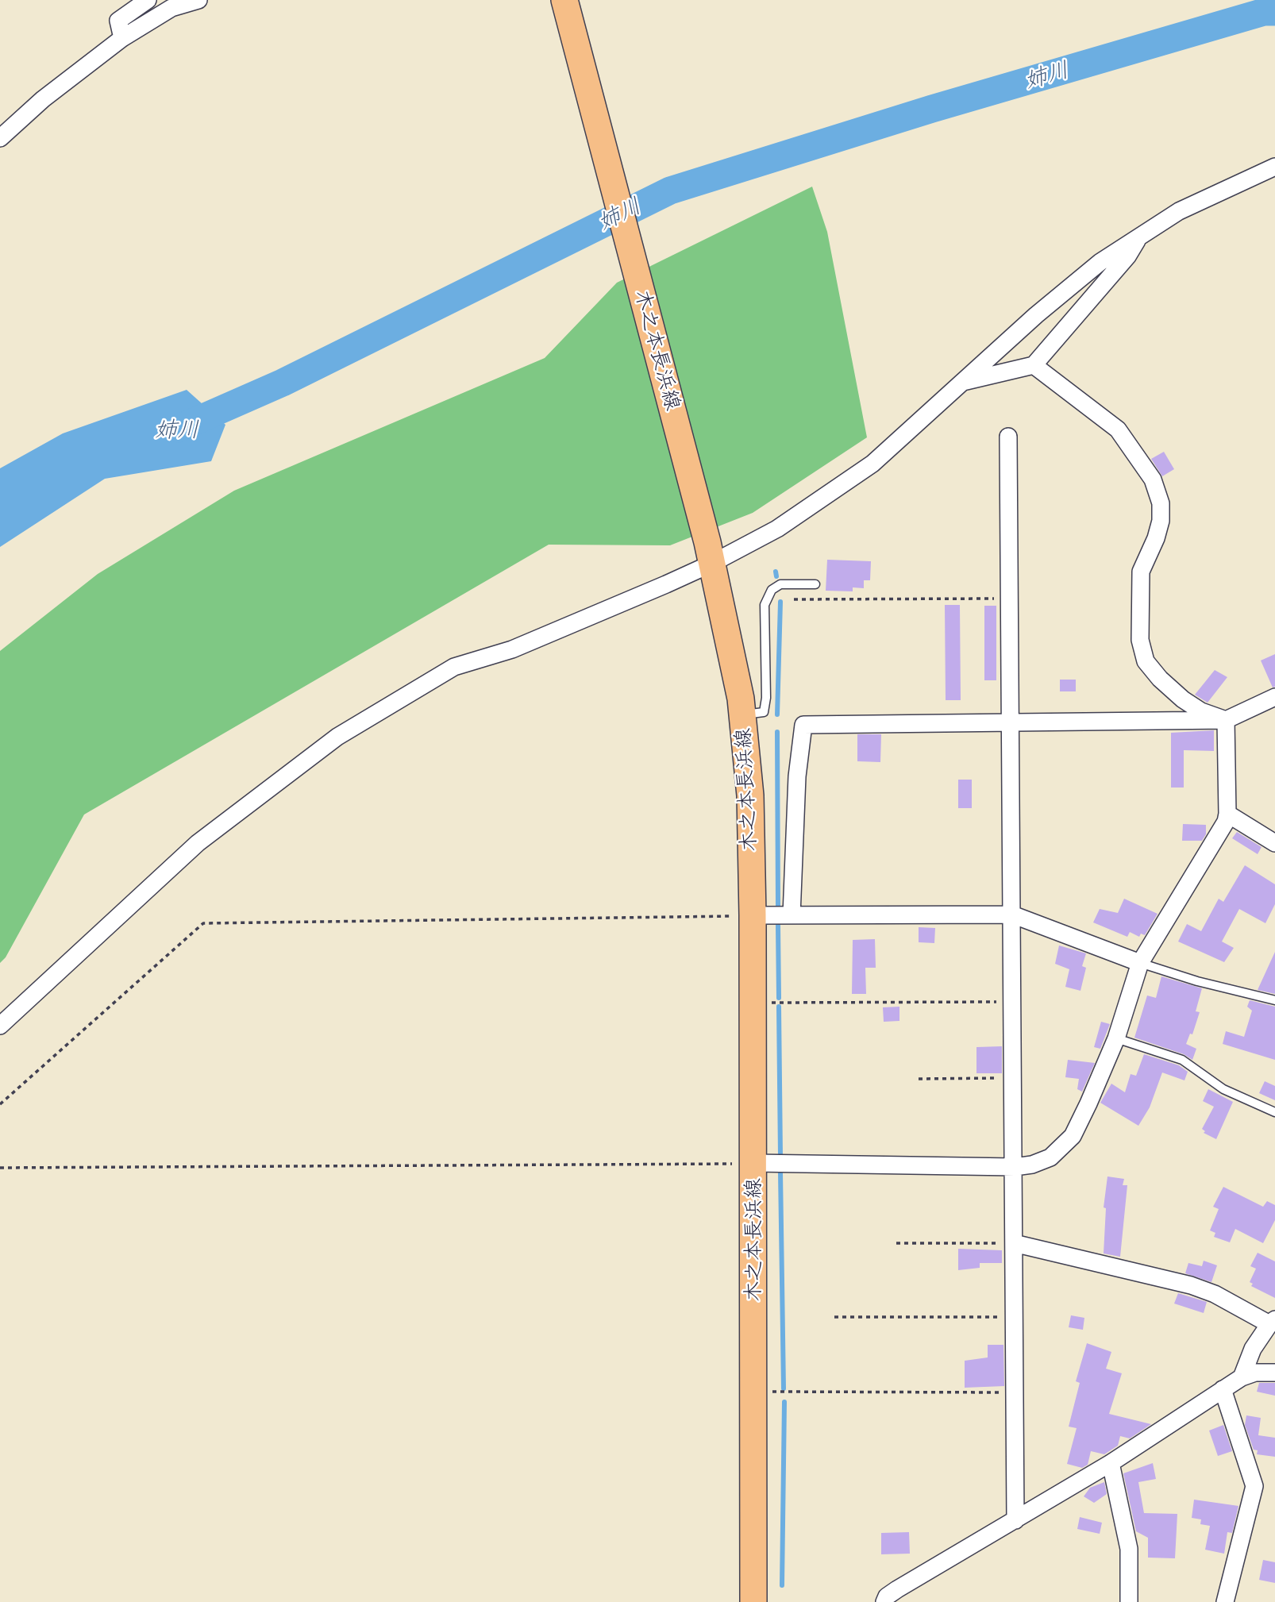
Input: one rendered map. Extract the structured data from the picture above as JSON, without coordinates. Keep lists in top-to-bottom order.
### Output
{
  "streets": {
    "main road": ["木之本長浜線"]
  },
  "water": ["姉川"]
}
